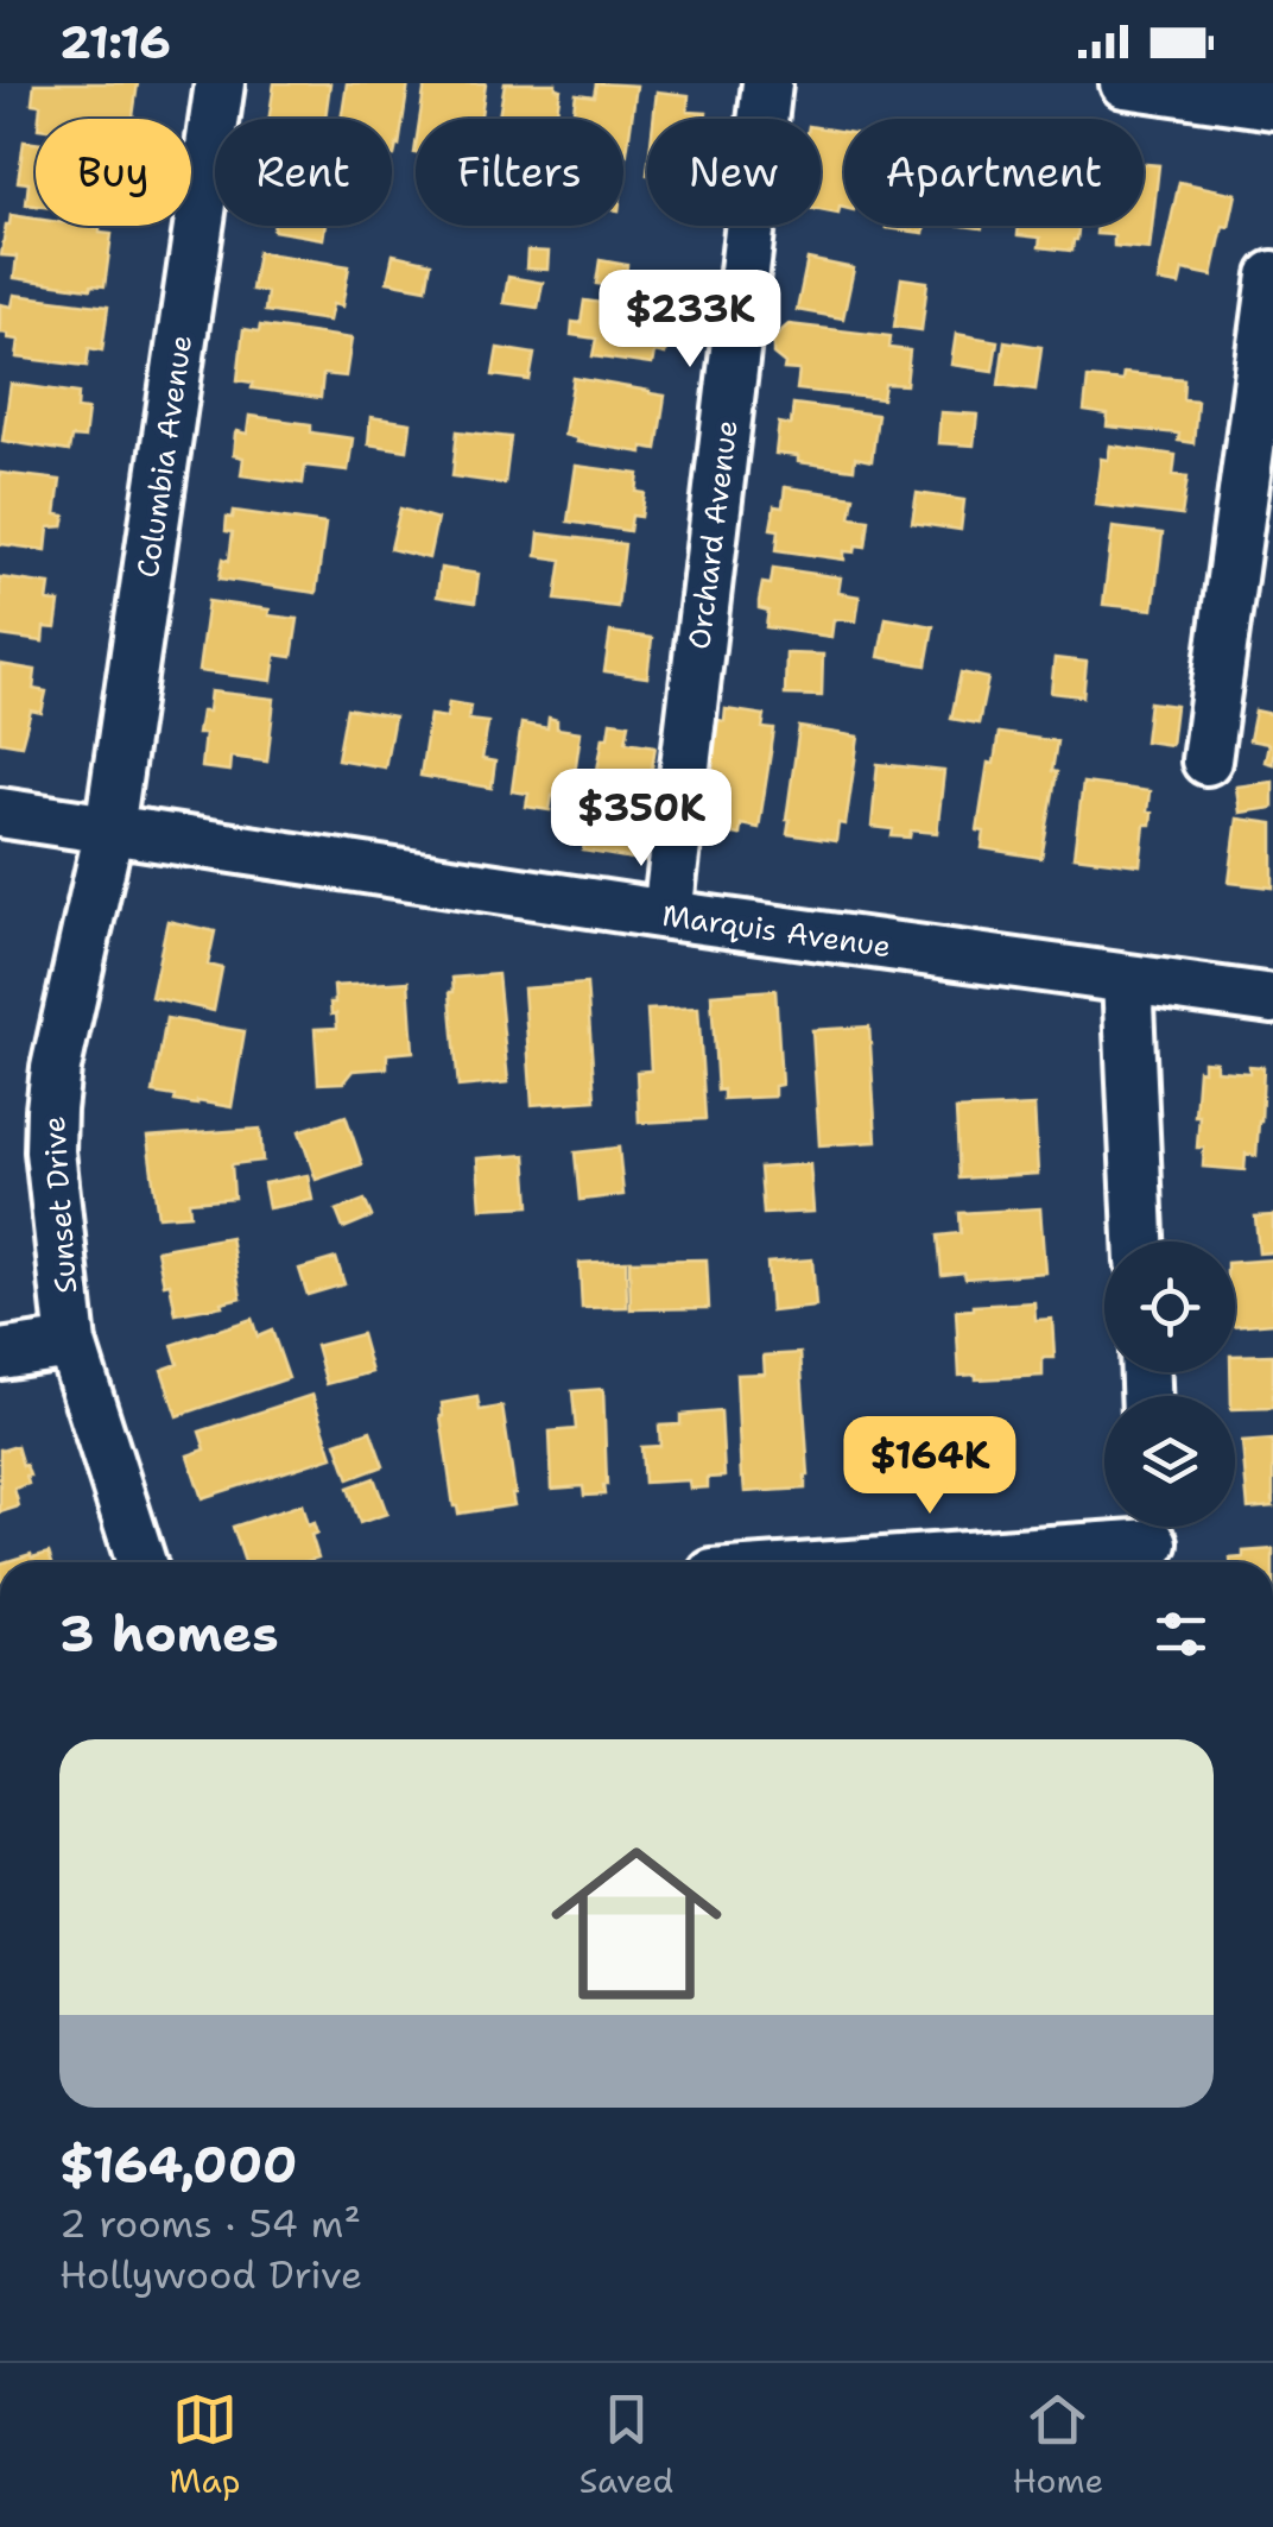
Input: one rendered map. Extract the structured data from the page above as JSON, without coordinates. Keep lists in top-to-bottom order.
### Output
{
  "streets": {
    "street": [
      "Columbia Avenue",
      "Orchard Avenue",
      "Marquis Avenue",
      "Sunset Drive"
    ]
  },
  "crossings": [
    ["Columbia Avenue", "Marquis Avenue"],
    ["Columbia Avenue", "Sunset Drive"],
    ["Orchard Avenue", "Marquis Avenue"],
    ["Marquis Avenue", "Sunset Drive"]
  ],
  "page": {
    "status": "21:16",
    "chip": [
      "Buy",
      "Rent",
      "Filters",
      "New",
      "Apartment"
    ],
    "price": ["$233K", "$350K", "$164K"],
    "heading": "3 homes",
    "list": [
      {
        "name": "$164,000",
        "note": "2 rooms · 54 m² · Hollywood Drive"
      }
    ],
    "tabs": ["Map", "Saved", "Home"]
  }
}
